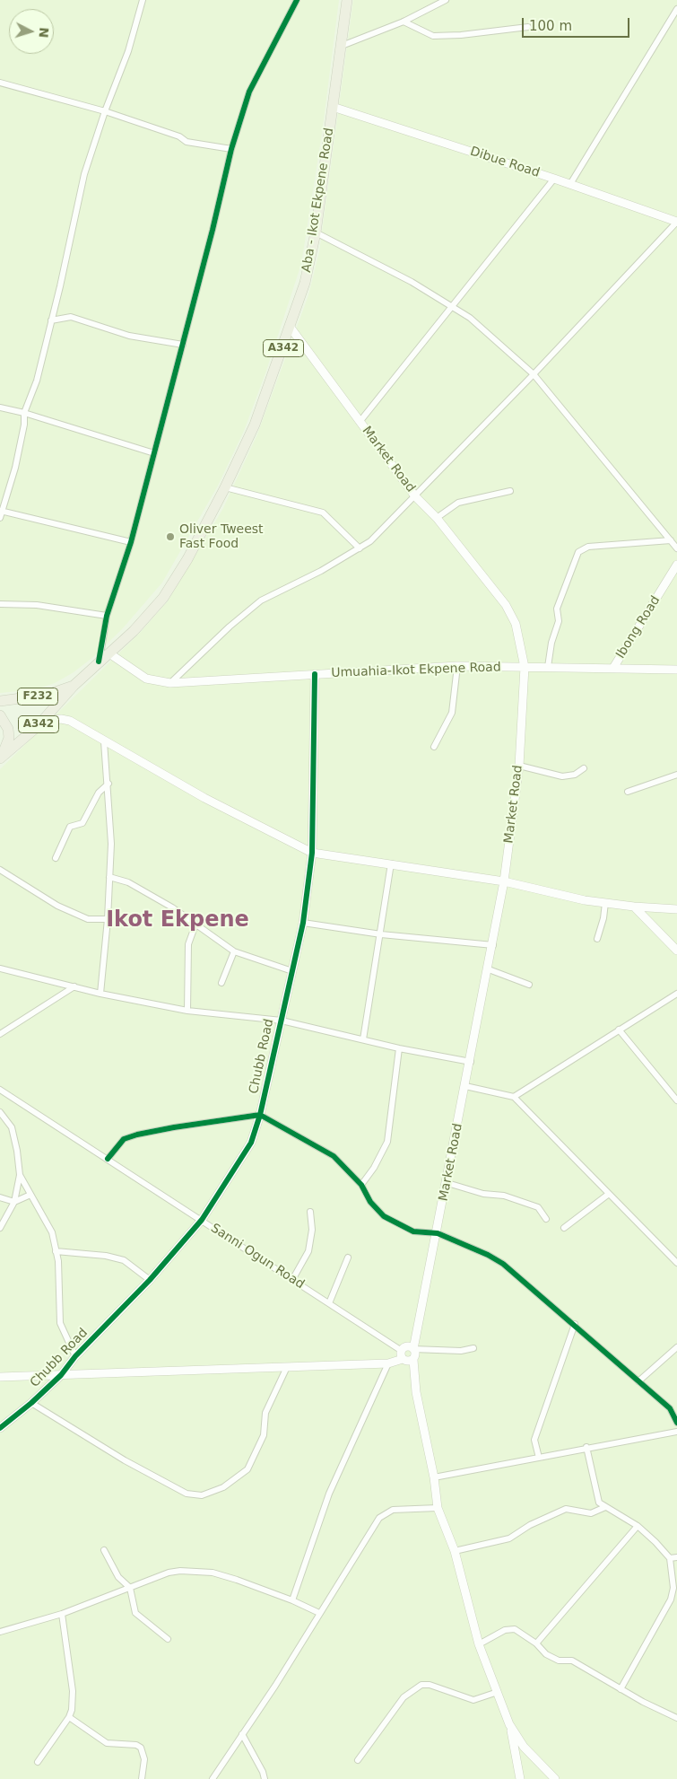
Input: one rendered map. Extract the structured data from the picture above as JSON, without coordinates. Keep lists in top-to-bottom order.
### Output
{
  "streets": {
    "highway": ["Aba - Ikot Ekpene Road", "A342", "F232"],
    "main road": [
      "Dibue Road",
      "Market Road",
      "Ibong Road",
      "Umuahia-Ikot Ekpene Road",
      "Chubb Road"
    ],
    "street": ["Sanni Ogun Road"]
  },
  "crossings": [
    ["Dibue Road", "Aba - Ikot Ekpene Road"],
    ["Aba - Ikot Ekpene Road", "Market Road"],
    ["Aba - Ikot Ekpene Road", "Umuahia-Ikot Ekpene Road"],
    ["Aba - Ikot Ekpene Road", "F232"],
    ["Market Road", "Umuahia-Ikot Ekpene Road"],
    ["Market Road", "Sanni Ogun Road"],
    ["Ibong Road", "Umuahia-Ikot Ekpene Road"],
    ["Umuahia-Ikot Ekpene Road", "Chubb Road"],
    ["Chubb Road", "Sanni Ogun Road"]
  ],
  "districts": ["Ikot Ekpene"],
  "places": ["Oliver Tweest Fast Food"],
  "scale_bar": "100 m",
  "north": "right"
}
